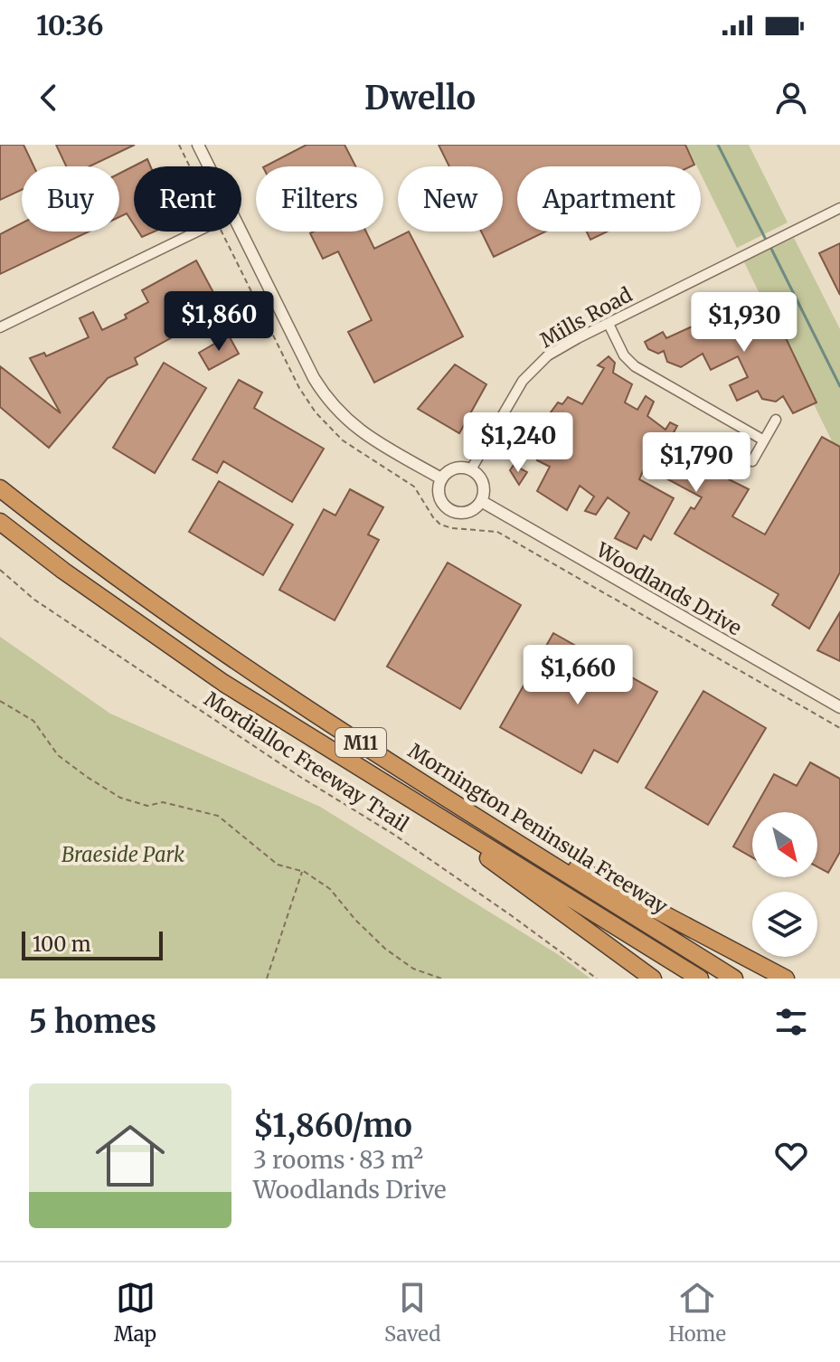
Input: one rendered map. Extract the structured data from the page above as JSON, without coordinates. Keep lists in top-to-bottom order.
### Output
{
  "streets": {
    "highway": ["M11", "Mornington Peninsula Freeway"],
    "street": ["Mills Road", "Woodlands Drive"],
    "path": ["Mordialloc Freeway Trail"]
  },
  "crossings": [
    ["Mills Road", "Woodlands Drive"]
  ],
  "parks": ["Braeside Park"],
  "scale_bar": "100 m",
  "north": "bottom right",
  "page": {
    "status": "10:36",
    "header": "Dwello",
    "chip": [
      "Buy",
      "Rent",
      "Filters",
      "New",
      "Apartment"
    ],
    "price": [
      "$1,860",
      "$1,930",
      "$1,240",
      "$1,790",
      "$1,660"
    ],
    "scale": "100 m",
    "heading": "5 homes",
    "list": [
      {
        "name": "$1,860/mo",
        "note": "3 rooms · 83 m² · Woodlands Drive"
      }
    ],
    "tabs": ["Map", "Saved", "Home"]
  }
}
